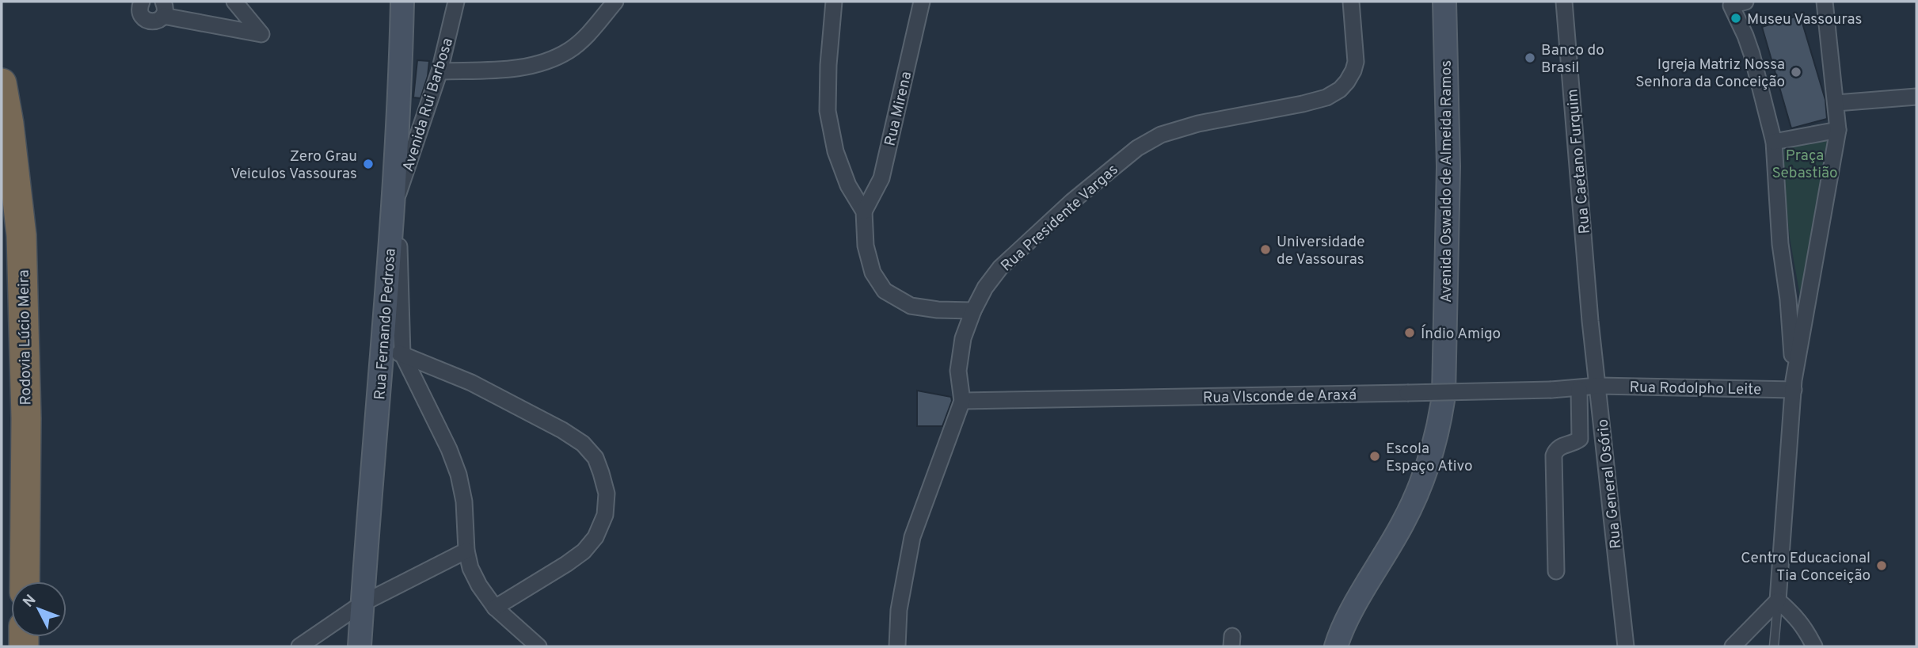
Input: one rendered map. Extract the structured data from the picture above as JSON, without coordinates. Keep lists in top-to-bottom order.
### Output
{
  "streets": {
    "highway": ["Rodovia Lúcio Meira"],
    "street": [
      "Avenida Rui Barbosa",
      "Rua Mirena",
      "Rua Caetano Furquim",
      "Avenida Oswaldo de Almeida Ramos",
      "Rua Presidente Vargas",
      "Rua Fernando Pedrosa",
      "Rua Rodolpho Leite",
      "Rua VIsconde de Araxá",
      "Rua General Osório"
    ]
  },
  "crossings": [
    ["Avenida Rui Barbosa", "Rua Fernando Pedrosa"],
    ["Rua Caetano Furquim", "Rua General Osório"],
    ["Rua Presidente Vargas", "Rua VIsconde de Araxá"],
    ["Rua Rodolpho Leite", "Rua VIsconde de Araxá"],
    ["Rua Rodolpho Leite", "Rua General Osório"],
    ["Rua VIsconde de Araxá", "Rua General Osório"]
  ],
  "parks": ["Praça Sebastião"],
  "places": [
    "Museu Vassouras",
    "Banco do Brasil",
    "Igreja Matriz Nossa Senhora da Conceição",
    "Zero Grau Veiculos Vassouras",
    "Universidade de Vassouras",
    "Índio Amigo",
    "Escola Espaço Ativo",
    "Centro Educacional Tia Conceição"
  ],
  "north": "top left"
}
